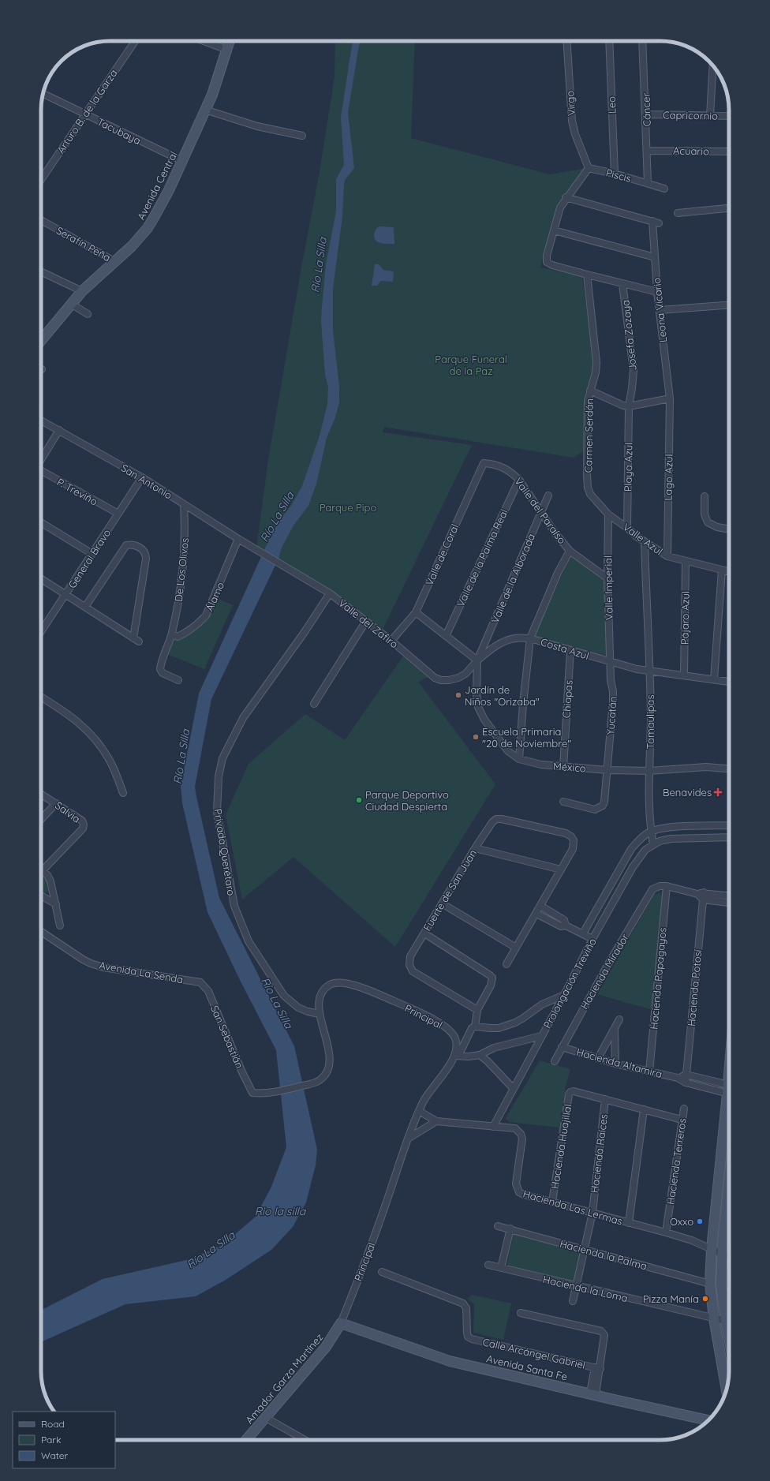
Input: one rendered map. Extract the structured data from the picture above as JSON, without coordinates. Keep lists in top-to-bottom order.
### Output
{
  "streets": {
    "street": [
      "Virgo",
      "Leo",
      "Cáncer",
      "Arturo B. de la Garza",
      "Capricornio",
      "Tacubaya",
      "Acuario",
      "Piscis",
      "Avenida Central",
      "Serafín Peña",
      "Leona Vicario",
      "Josefa Zozaya",
      "Carmen Serdán",
      "Playa Azul",
      "Lago Azul",
      "San Antonio",
      "P. Treviño",
      "Valle del Paraíso",
      "Valle Azul",
      "Valle de Coral",
      "Valle de la Palma Real",
      "General Bravo",
      "De Los Olivos",
      "Valle de la Alborada",
      "Valle Imperial",
      "Álamo",
      "Pájaro Azul",
      "Valle del Zafiro",
      "Costa Azul",
      "Chiapas",
      "Yucatán",
      "Tamaulipas",
      "México",
      "Salvia",
      "Privada Querétaro",
      "Fuerte de San Juan",
      "Hacienda Mirador",
      "Avenida La Senda",
      "Hacienda Papagayos",
      "Prolongación Treviño",
      "Hacienda Potosí",
      "Principal",
      "San Sebastián",
      "Hacienda Altamira",
      "Hacienda Huajillal",
      "Hacienda Raíces",
      "Hacienda Terreros",
      "Hacienda Las Lermas",
      "Hacienda la Palma",
      "Hacienda la Loma",
      "Calle Arcángel Gabriel",
      "Avenida Santa Fe",
      "Amador Garza Martínez"
    ]
  },
  "crossings": [
    ["Virgo", "Piscis"],
    ["Leo", "Piscis"],
    ["Cáncer", "Capricornio"],
    ["Cáncer", "Acuario"],
    ["Cáncer", "Piscis"],
    ["Arturo B. de la Garza", "Tacubaya"],
    ["Tacubaya", "Avenida Central"],
    ["Avenida Central", "Serafín Peña"],
    ["Leona Vicario", "Lago Azul"],
    ["Josefa Zozaya", "Playa Azul"],
    ["Carmen Serdán", "Valle Azul"],
    ["Carmen Serdán", "Valle Imperial"],
    ["Playa Azul", "Valle Azul"],
    ["Lago Azul", "Valle Azul"],
    ["San Antonio", "General Bravo"],
    ["San Antonio", "De Los Olivos"],
    ["San Antonio", "Álamo"],
    ["San Antonio", "Valle del Zafiro"],
    ["P. Treviño", "General Bravo"],
    ["Valle del Paraíso", "Valle de Coral"],
    ["Valle del Paraíso", "Valle de la Palma Real"],
    ["Valle del Paraíso", "Valle de la Alborada"],
    ["Valle del Paraíso", "Valle Imperial"],
    ["Valle Azul", "Valle Imperial"],
    ["Valle Azul", "Pájaro Azul"],
    ["Valle Azul", "Tamaulipas"],
    ["Valle de Coral", "Valle del Zafiro"],
    ["De Los Olivos", "Álamo"],
    ["Valle de la Alborada", "Valle del Zafiro"],
    ["Valle de la Alborada", "Costa Azul"],
    ["Valle de la Alborada", "México"],
    ["Valle Imperial", "Costa Azul"],
    ["Valle Imperial", "Yucatán"],
    ["Pájaro Azul", "Costa Azul"],
    ["Valle del Zafiro", "Costa Azul"],
    ["Valle del Zafiro", "México"],
    ["Valle del Zafiro", "Privada Querétaro"],
    ["Costa Azul", "Chiapas"],
    ["Costa Azul", "Yucatán"],
    ["Costa Azul", "Tamaulipas"],
    ["Costa Azul", "México"],
    ["Chiapas", "México"],
    ["Yucatán", "México"],
    ["Tamaulipas", "México"],
    ["Privada Querétaro", "Principal"],
    ["Hacienda Mirador", "Hacienda Papagayos"],
    ["Hacienda Mirador", "Hacienda Altamira"],
    ["Avenida La Senda", "San Sebastián"],
    ["Hacienda Papagayos", "Hacienda Altamira"],
    ["Prolongación Treviño", "Hacienda Las Lermas"],
    ["Hacienda Potosí", "Hacienda Altamira"],
    ["Principal", "San Sebastián"],
    ["Principal", "Hacienda Las Lermas"],
    ["Principal", "Avenida Santa Fe"],
    ["Principal", "Amador Garza Martínez"],
    ["Hacienda Huajillal", "Hacienda Raíces"],
    ["Hacienda Huajillal", "Hacienda Las Lermas"],
    ["Hacienda Raíces", "Hacienda Las Lermas"],
    ["Hacienda Raíces", "Hacienda la Palma"],
    ["Hacienda Raíces", "Hacienda la Loma"],
    ["Hacienda Terreros", "Hacienda Las Lermas"],
    ["Avenida Santa Fe", "Amador Garza Martínez"]
  ],
  "water": ["Río La Silla", "Rio la silla"],
  "parks": ["Parque Funeral de la Paz", "Parque Pipo"],
  "places": {
    "other": [
      "Jardín de Niños \"Orizaba\"",
      "Escuela Primaria \"20 de Noviembre\"",
      "Parque Deportivo Ciudad Despierta",
      "Oxxo",
      "Pizza Manía"
    ],
    "health": ["Benavides"]
  },
  "legend": ["Road", "Park", "Water"]
}
